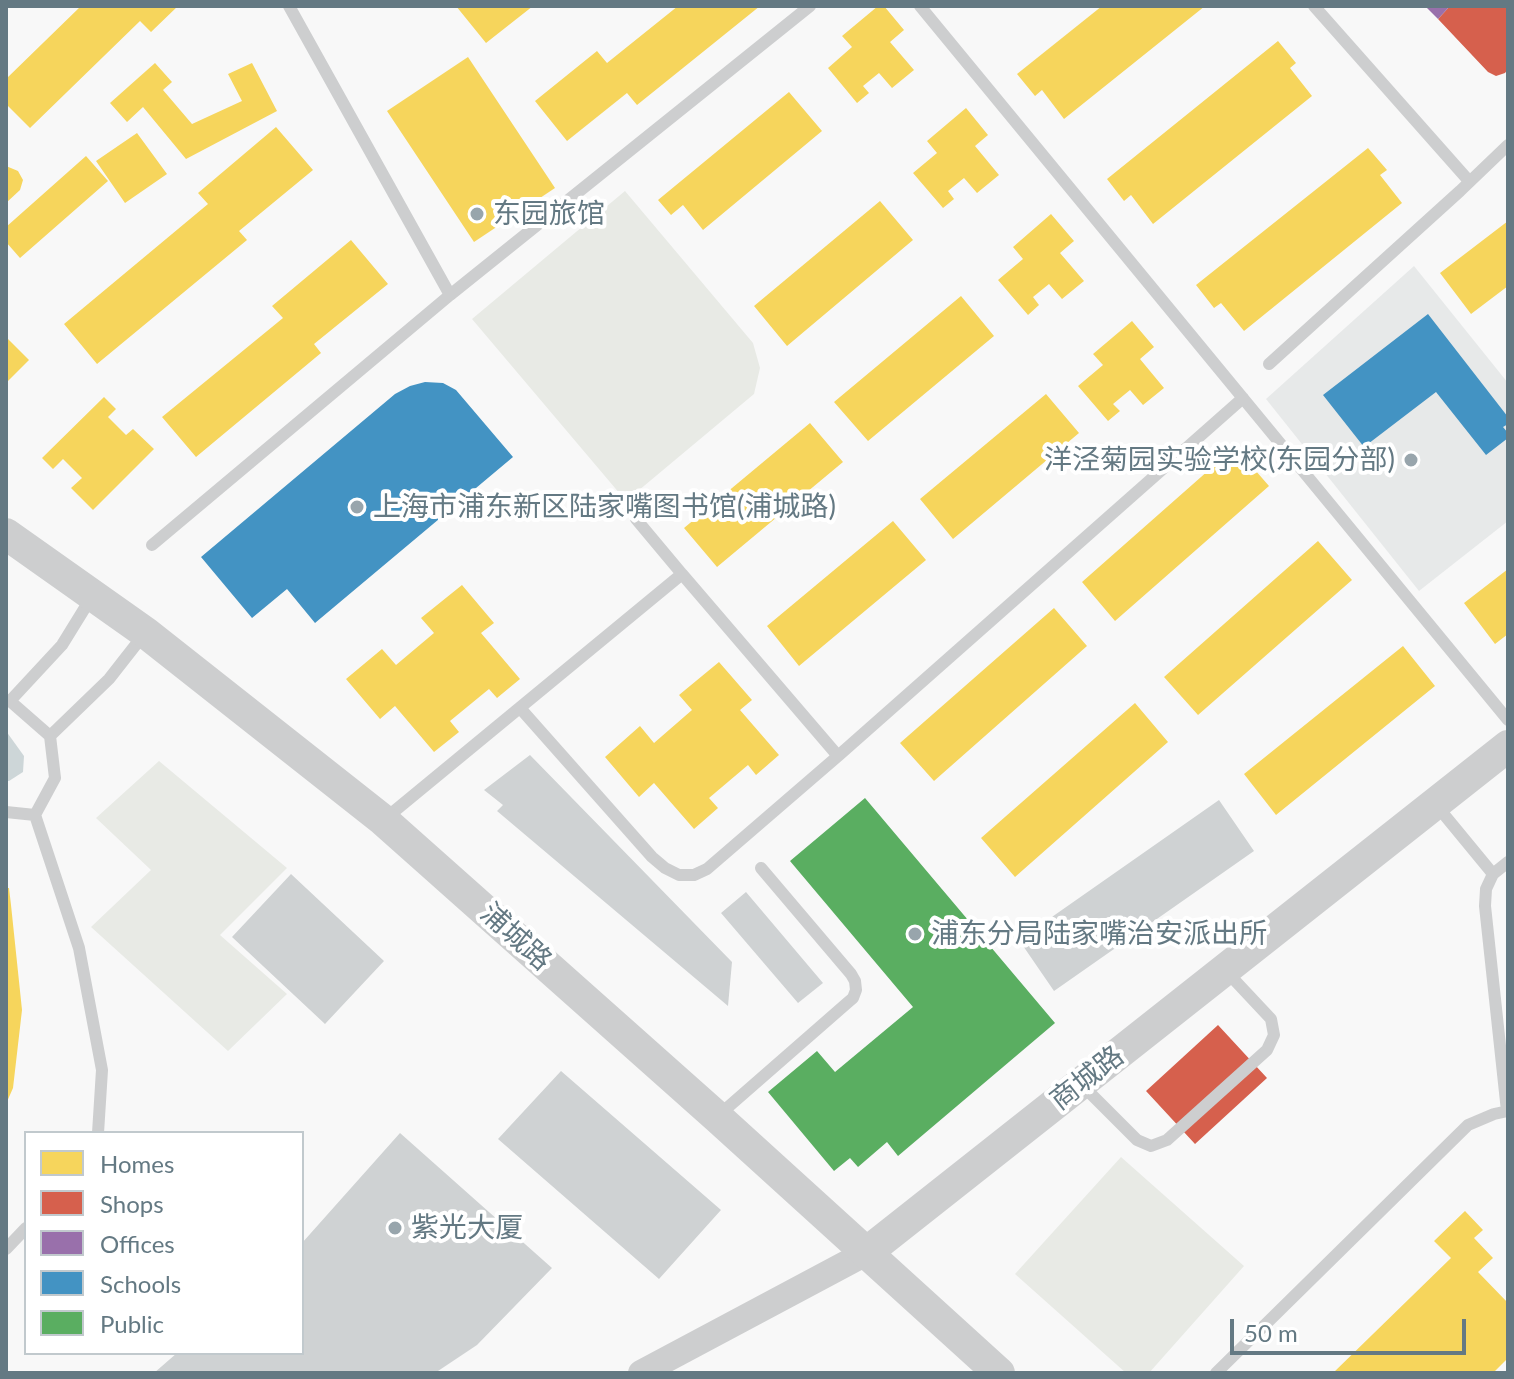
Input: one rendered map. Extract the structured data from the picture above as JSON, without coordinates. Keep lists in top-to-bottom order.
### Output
{
  "streets": {
    "street": ["浦城路", "商城路"]
  },
  "crossings": [
    ["浦城路", "商城路"]
  ],
  "places": [
    "东园旅馆",
    "洋泾菊园实验学校(东园分部)",
    "上海市浦东新区陆家嘴图书馆(浦城路)",
    "浦东分局陆家嘴治安派出所",
    "紫光大厦"
  ],
  "legend": [
    "Homes",
    "Shops",
    "Offices",
    "Schools",
    "Public"
  ],
  "scale_bar": "50 m"
}
